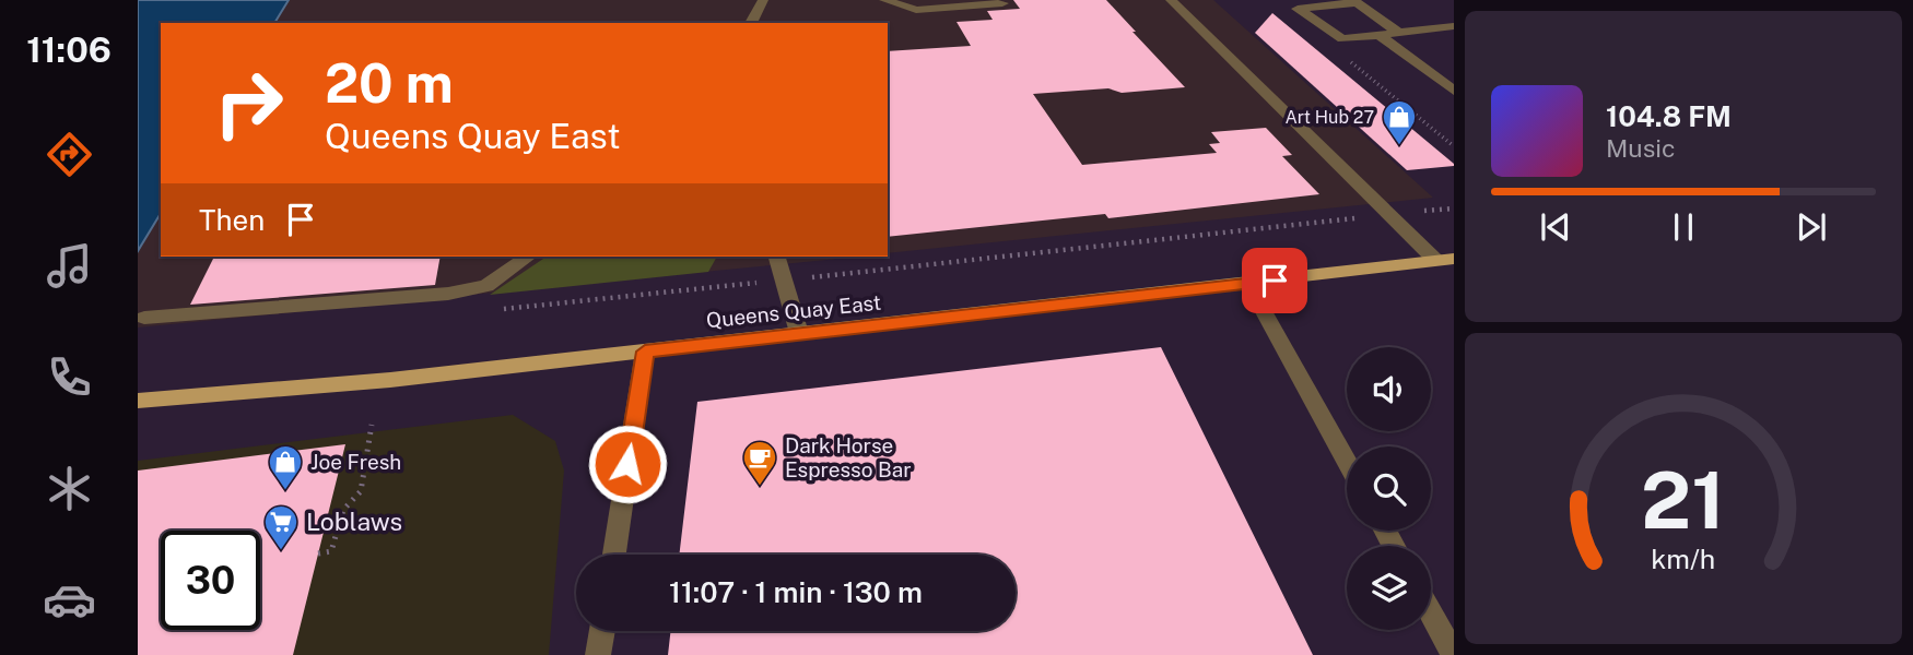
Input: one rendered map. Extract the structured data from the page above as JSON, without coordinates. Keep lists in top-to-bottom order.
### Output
{
  "streets": {
    "main road": ["Queens Quay East"]
  },
  "places": {
    "shop": ["Art Hub 27", "Joe Fresh"],
    "cafe": ["Dark Horse Espresso Bar"],
    "supermarket": ["Loblaws"]
  },
  "page": {
    "tabs": "11:06",
    "turn": ["20 m", "Queens Quay East"],
    "song": ["104.8 FM", "Music"],
    "then": "Then",
    "limit": "30",
    "trip": "11:07 · 1 min · 130 m",
    "gauge": ["21", "km/h"]
  }
}
